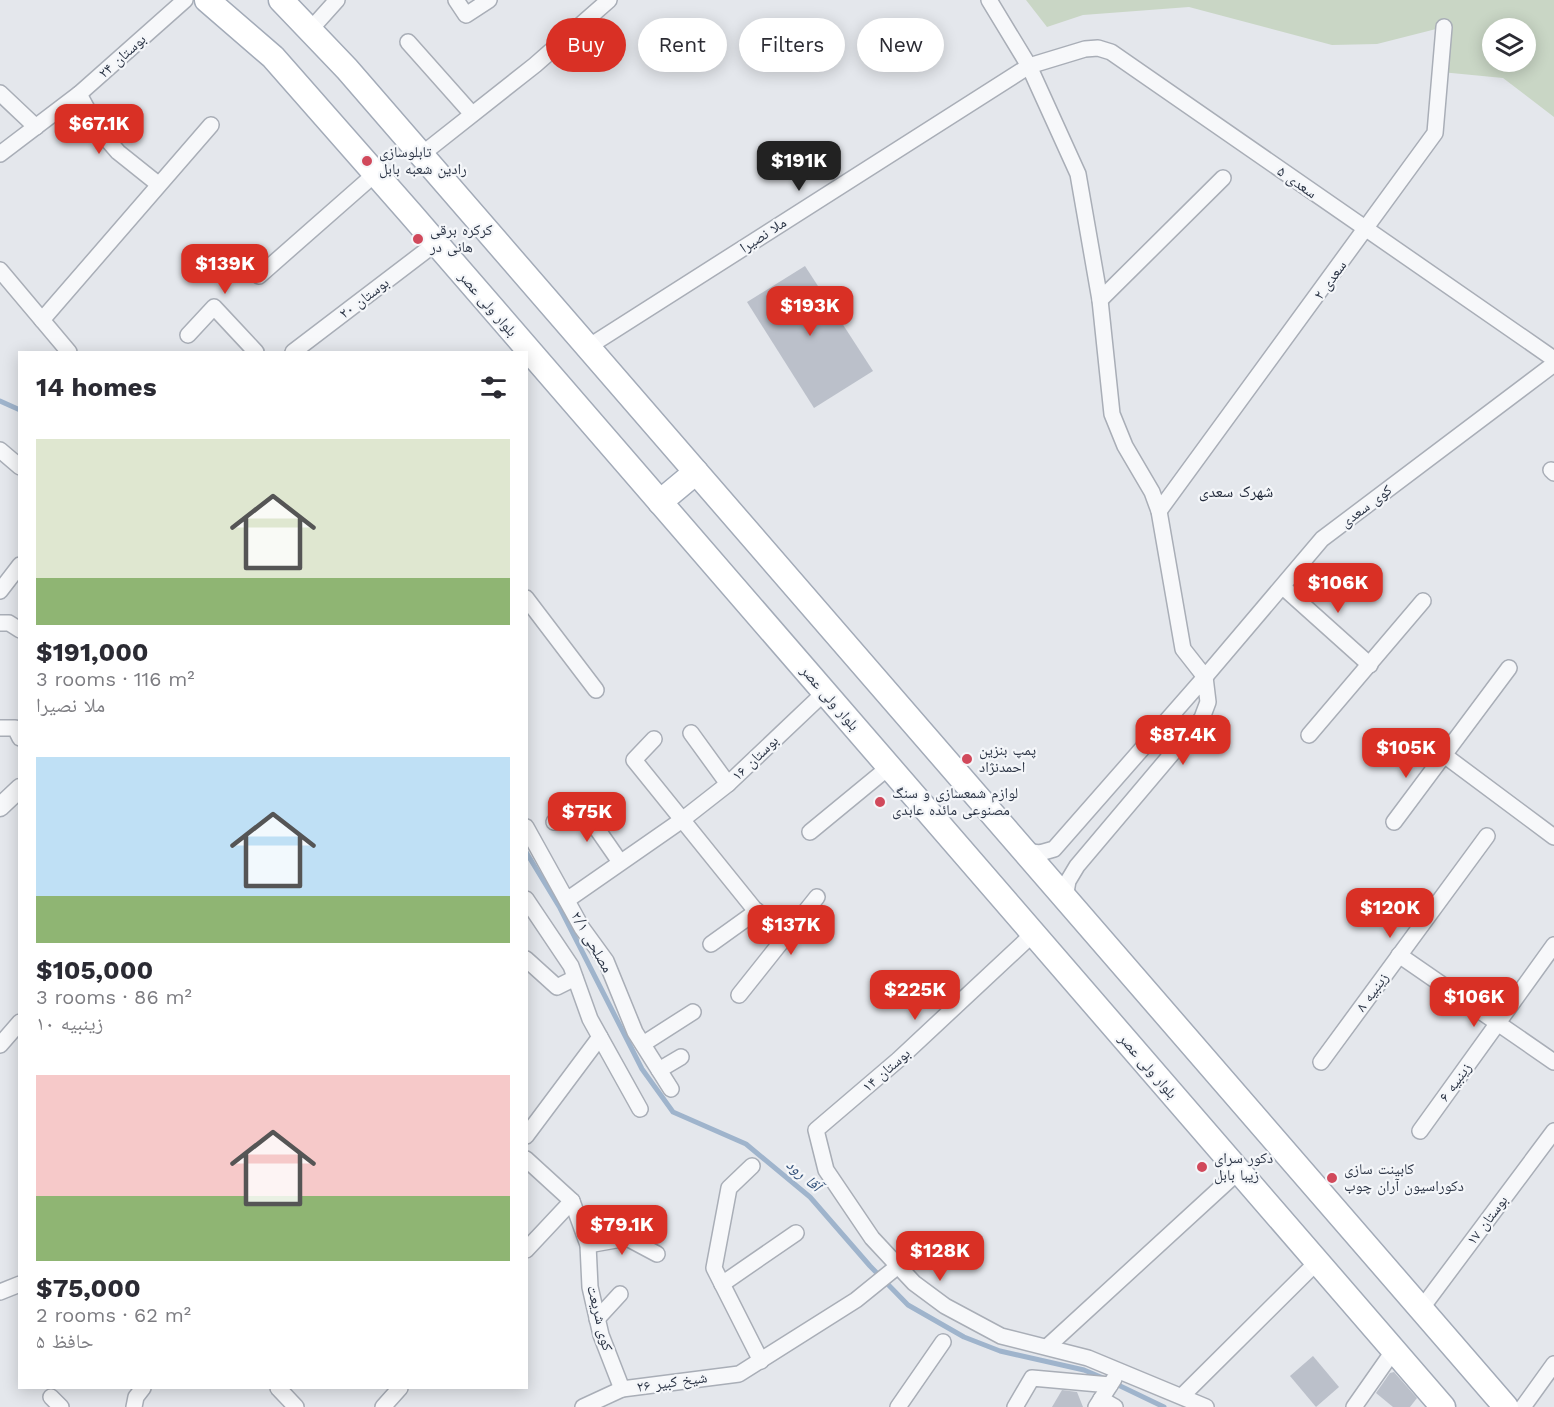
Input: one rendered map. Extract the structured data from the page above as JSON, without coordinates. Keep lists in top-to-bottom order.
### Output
{
  "streets": {
    "main road": ["بلوار ولی عصر"],
    "street": [
      "بوستان ۲۴",
      "سعدی ۵",
      "ملا نصیرا",
      "سعدی ۲",
      "بوستان ۲۰",
      "کوی سعدی",
      "بوستان ۱۶",
      "مصلحی ۲/۱",
      "زینبیه ۸",
      "بوستان ۱۴",
      "زینبیه ۶",
      "بوستان ۱۷",
      "کوی شریعت",
      "شیخ کبیر ۲۶"
    ]
  },
  "crossings": [
    ["سعدی ۵", "ملا نصیرا"],
    ["سعدی ۵", "سعدی ۲"],
    ["بوستان ۲۰", "بلوار ولی عصر"],
    ["بلوار ولی عصر", "بوستان ۱۶"],
    ["بلوار ولی عصر", "بوستان ۱۴"],
    ["بوستان ۱۶", "مصلحی ۲/۱"],
    ["بوستان ۱۴", "شیخ کبیر ۲۶"],
    ["کوی شریعت", "شیخ کبیر ۲۶"]
  ],
  "districts": ["شهرک سعدی"],
  "water": ["آقا رود"],
  "places": [
    "تابلوسازی رادین شعبه بابل",
    "کرکره برقی هانی در",
    "پمپ بنزین احمدنژاد",
    "لوازم شمعسازی و سنگ مصنوعی مائده عابدی",
    "دکور سرای زیبا بابل",
    "کابینت سازی دکوراسیون آران چوب"
  ],
  "page": {
    "chip": [
      "Buy",
      "Rent",
      "Filters",
      "New"
    ],
    "price": [
      "$67.1K",
      "$191K",
      "$139K",
      "$193K",
      "$106K",
      "$87.4K",
      "$105K",
      "$75K",
      "$120K",
      "$137K",
      "$225K",
      "$106K",
      "$79.1K",
      "$128K"
    ],
    "heading": "14 homes",
    "list": [
      {
        "name": "$191,000",
        "note": "3 rooms · 116 m² · ملا نصیرا"
      },
      {
        "name": "$105,000",
        "note": "3 rooms · 86 m² · زینبیه ۱۰"
      },
      {
        "name": "$75,000",
        "note": "2 rooms · 62 m² · حافظ ۵"
      }
    ]
  }
}
